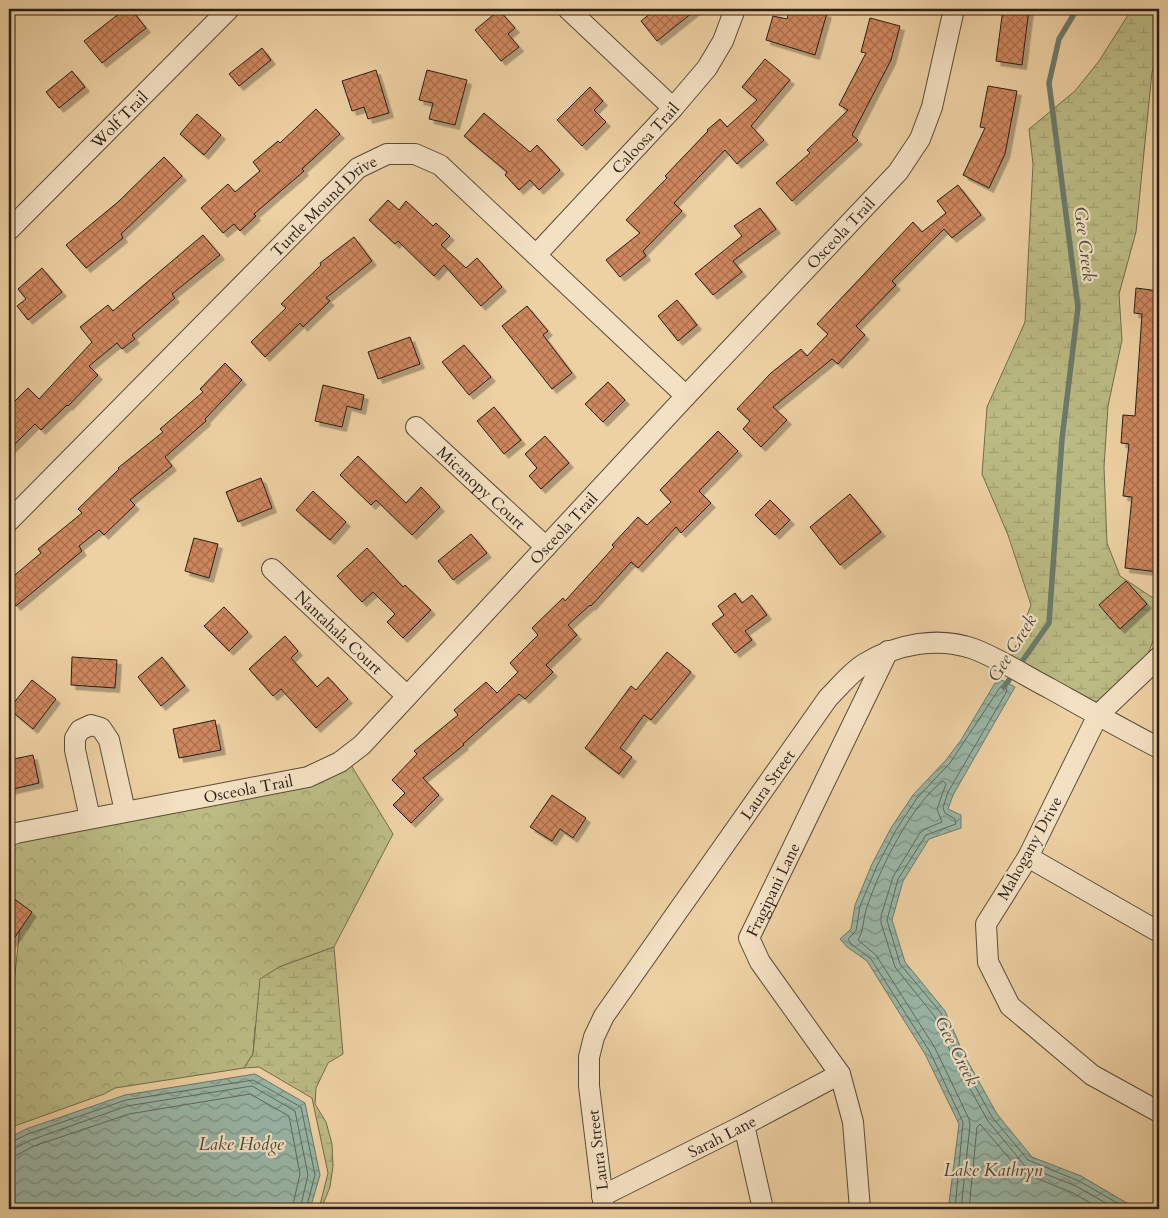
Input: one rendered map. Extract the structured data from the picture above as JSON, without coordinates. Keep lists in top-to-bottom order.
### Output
{
  "streets": {
    "street": [
      "Wolf Trail",
      "Caloosa Trail",
      "Turtle Mound Drive",
      "Osceola Trail",
      "Micanopy Court",
      "Nantahala Court",
      "Laura Street",
      "Mahogany Drive",
      "Fragipani Lane",
      "Sarah Lane"
    ]
  },
  "crossings": [
    ["Caloosa Trail", "Turtle Mound Drive"],
    ["Turtle Mound Drive", "Osceola Trail"],
    ["Osceola Trail", "Micanopy Court"],
    ["Osceola Trail", "Nantahala Court"],
    ["Laura Street", "Mahogany Drive"],
    ["Laura Street", "Fragipani Lane"],
    ["Laura Street", "Sarah Lane"],
    ["Fragipani Lane", "Sarah Lane"]
  ],
  "water": ["Gee Creek", "Lake Hodge", "Lake Kathryn"]
}
